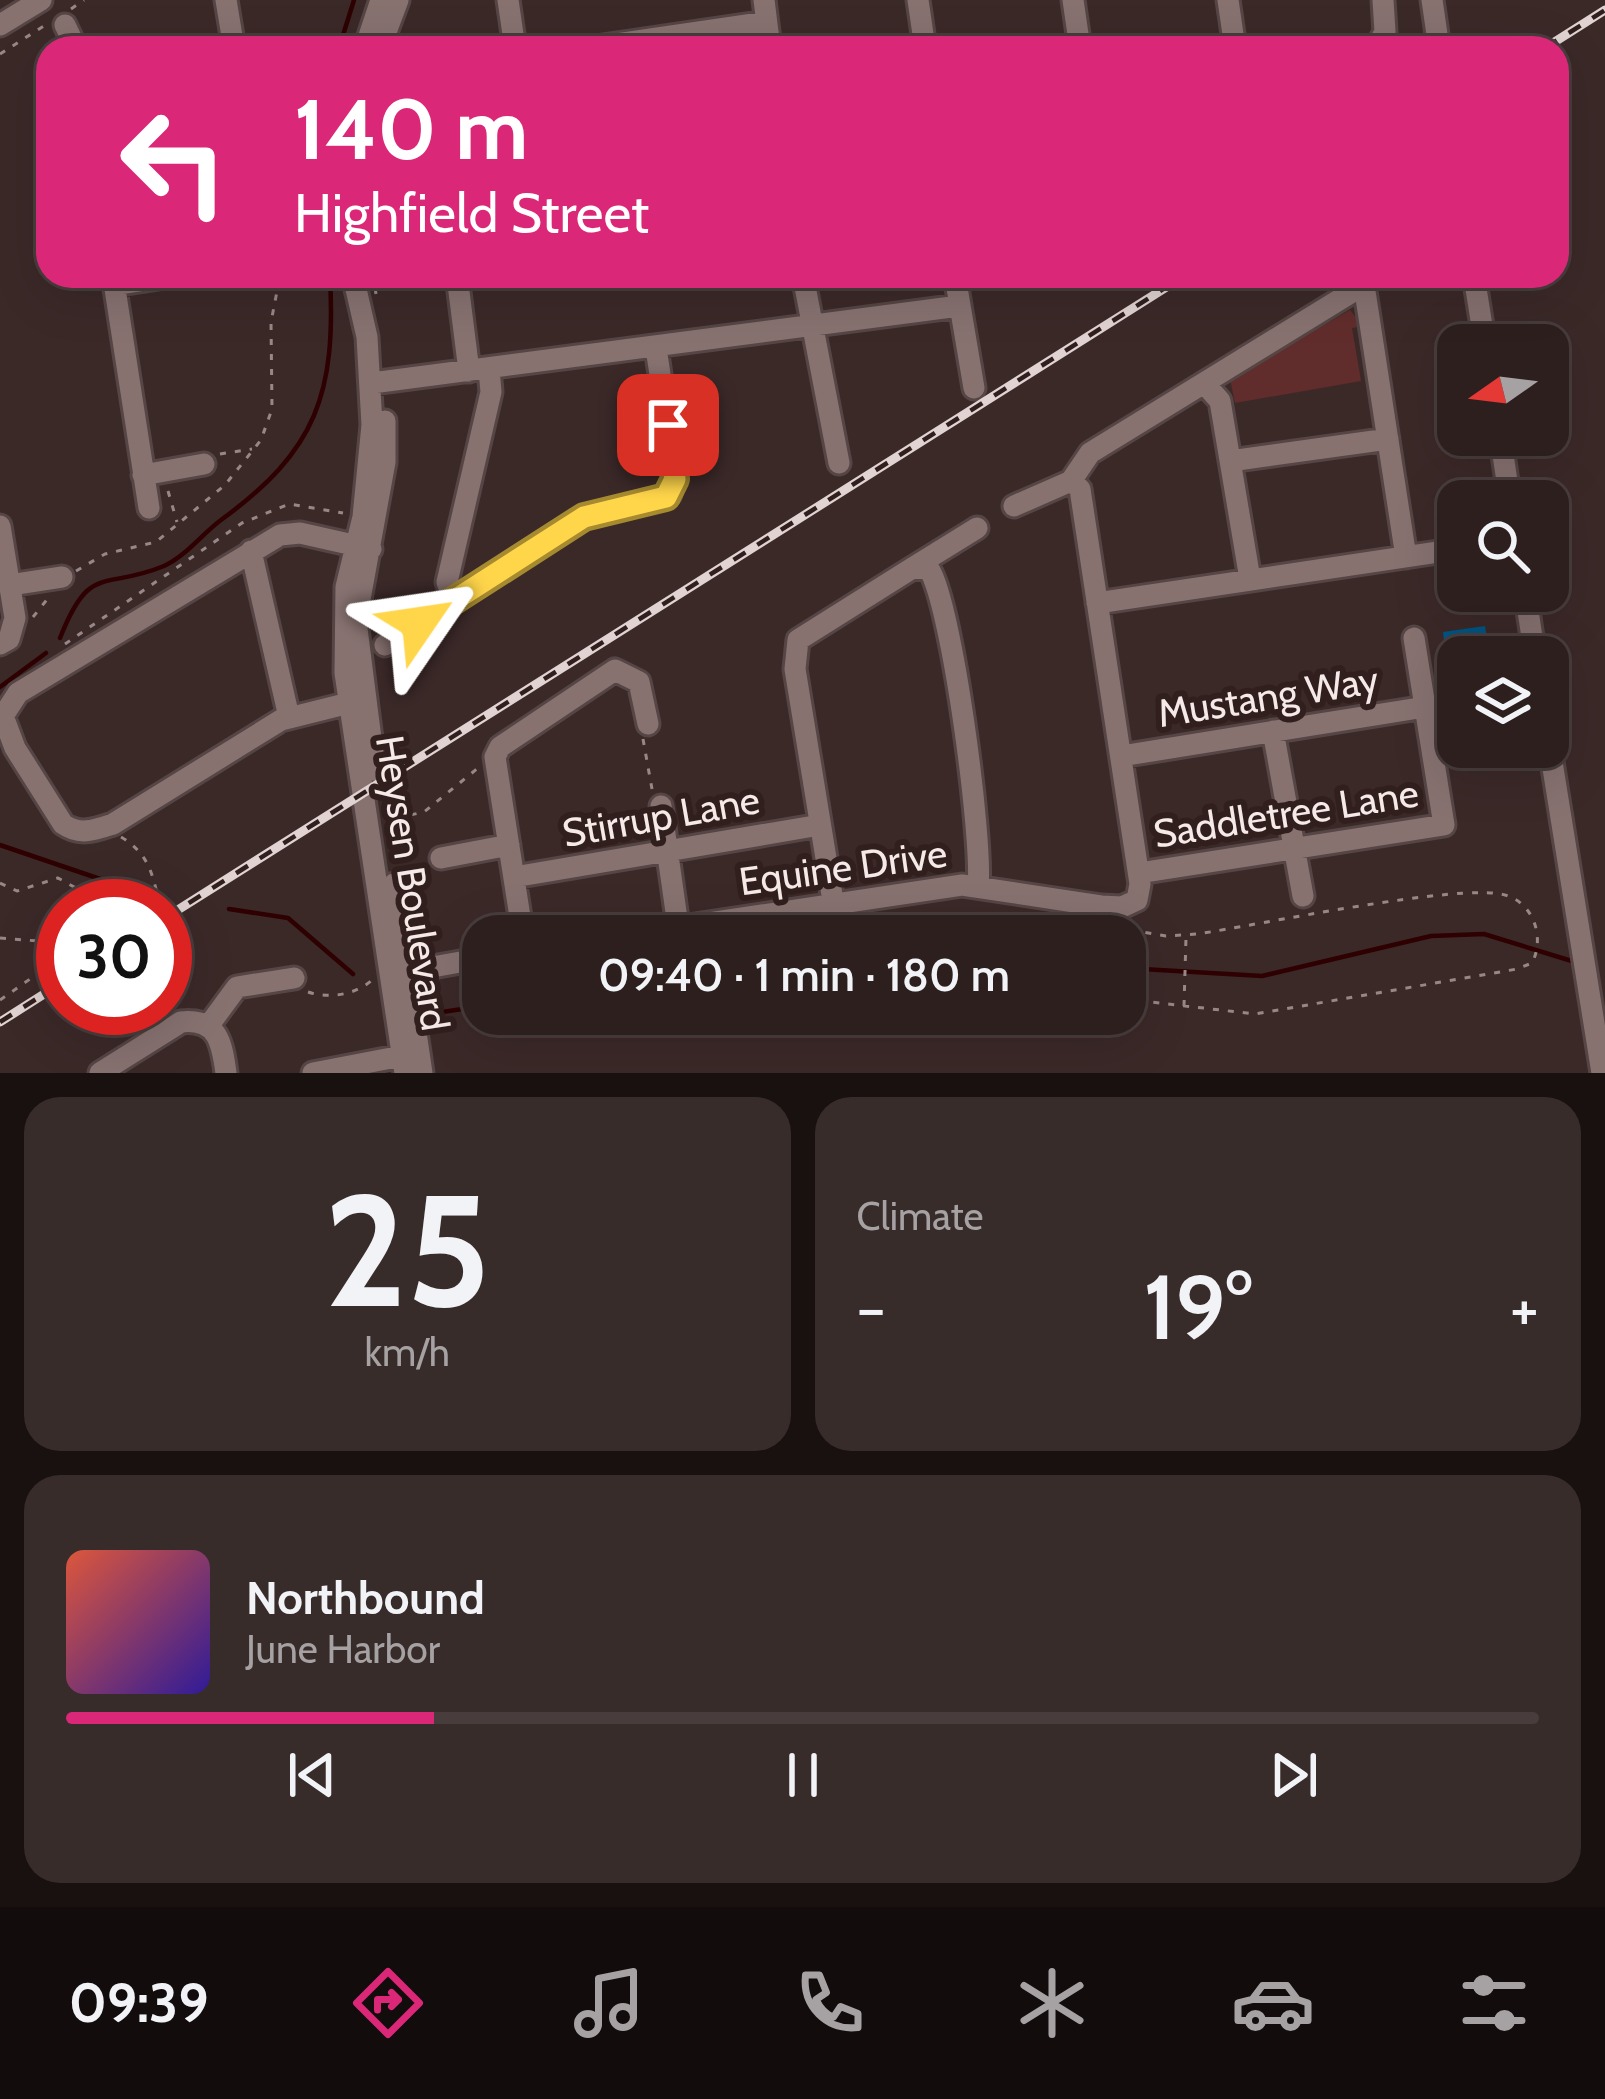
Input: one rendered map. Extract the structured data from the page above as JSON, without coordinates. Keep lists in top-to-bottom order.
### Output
{
  "streets": {
    "street": [
      "Mustang Way",
      "Saddletree Lane",
      "Stirrup Lane",
      "Equine Drive",
      "Heysen Boulevard"
    ]
  },
  "crossings": [
    ["Mustang Way", "Saddletree Lane"],
    ["Saddletree Lane", "Equine Drive"]
  ],
  "north": "left",
  "page": {
    "turn": ["140 m", "Highfield Street"],
    "limit": "30",
    "trip": "09:40 · 1 min · 180 m",
    "tile": [
      ["25", "km/h"],
      "Climate"
    ],
    "heat": ["−", "19°", "+"],
    "song": ["Northbound", "June Harbor"],
    "tabs": "09:39"
  }
}
